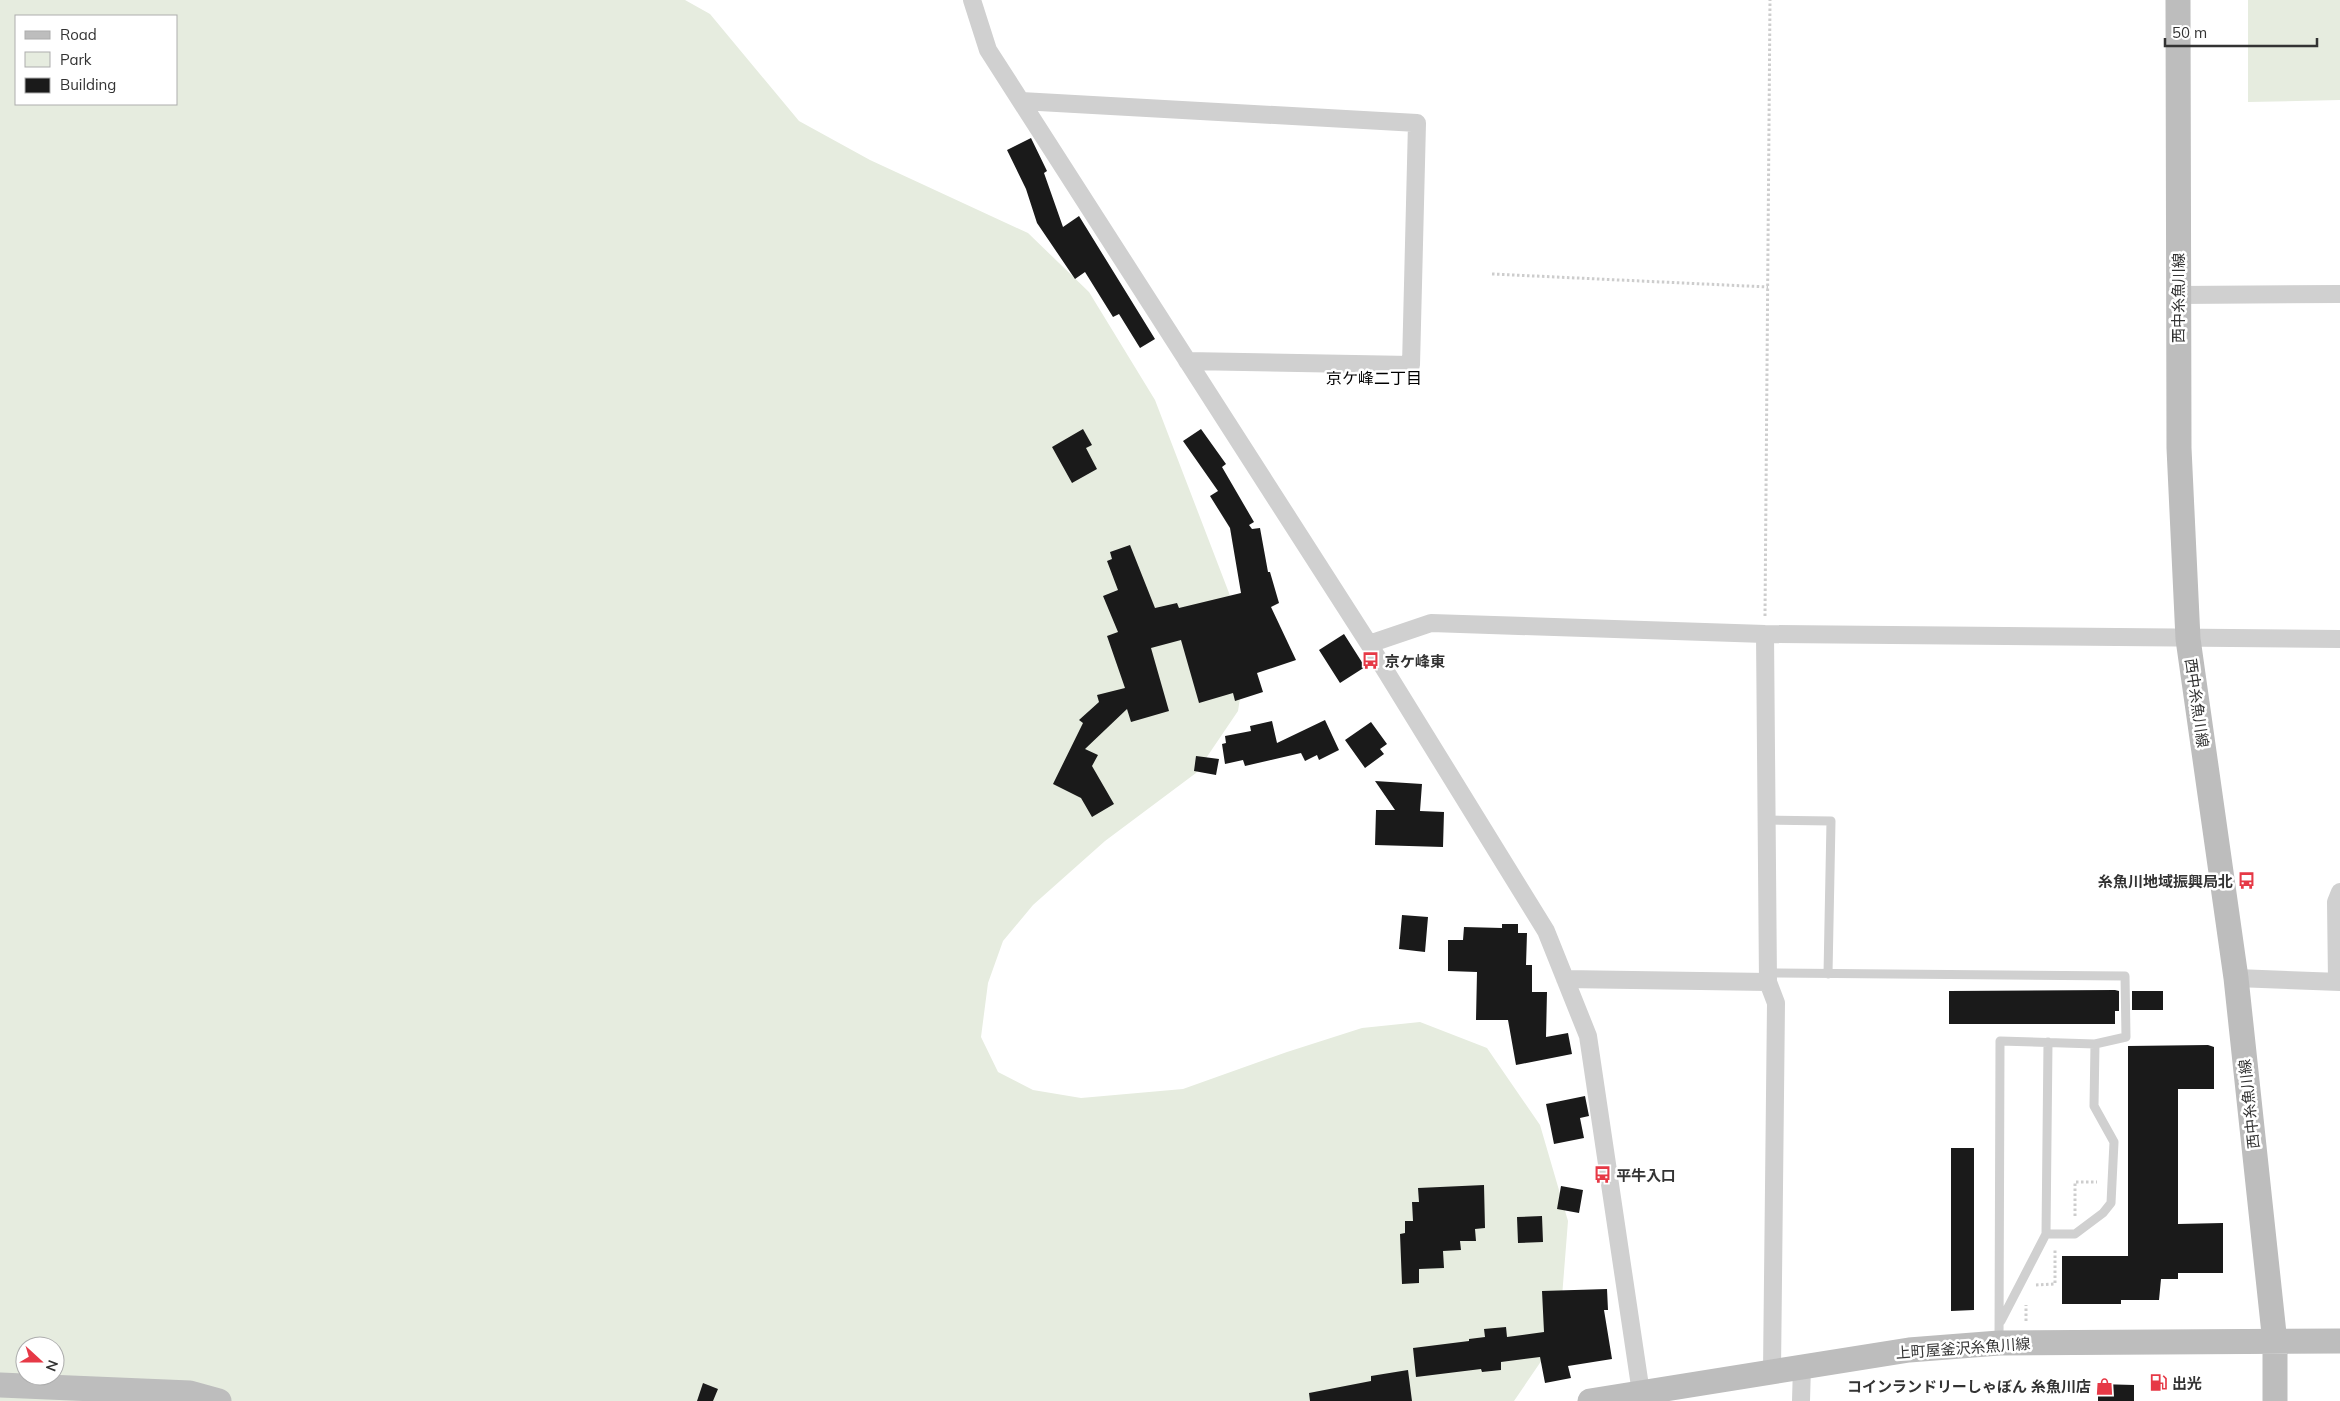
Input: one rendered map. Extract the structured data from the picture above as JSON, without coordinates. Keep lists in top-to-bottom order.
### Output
{
  "streets": {
    "main road": ["西中糸魚川線", "上町屋釜沢糸魚川線"]
  },
  "crossings": [
    ["西中糸魚川線", "上町屋釜沢糸魚川線"]
  ],
  "districts": ["京ケ峰二丁目"],
  "places": {
    "bus stop": ["京ケ峰東", "糸魚川地域振興局北", "平牛入口"],
    "fuel station": ["出光"],
    "shop": ["コインランドリーしゃぼん 糸魚川店"]
  },
  "legend": ["Road", "Park", "Building"],
  "scale_bar": "50 m",
  "north": "right"
}
